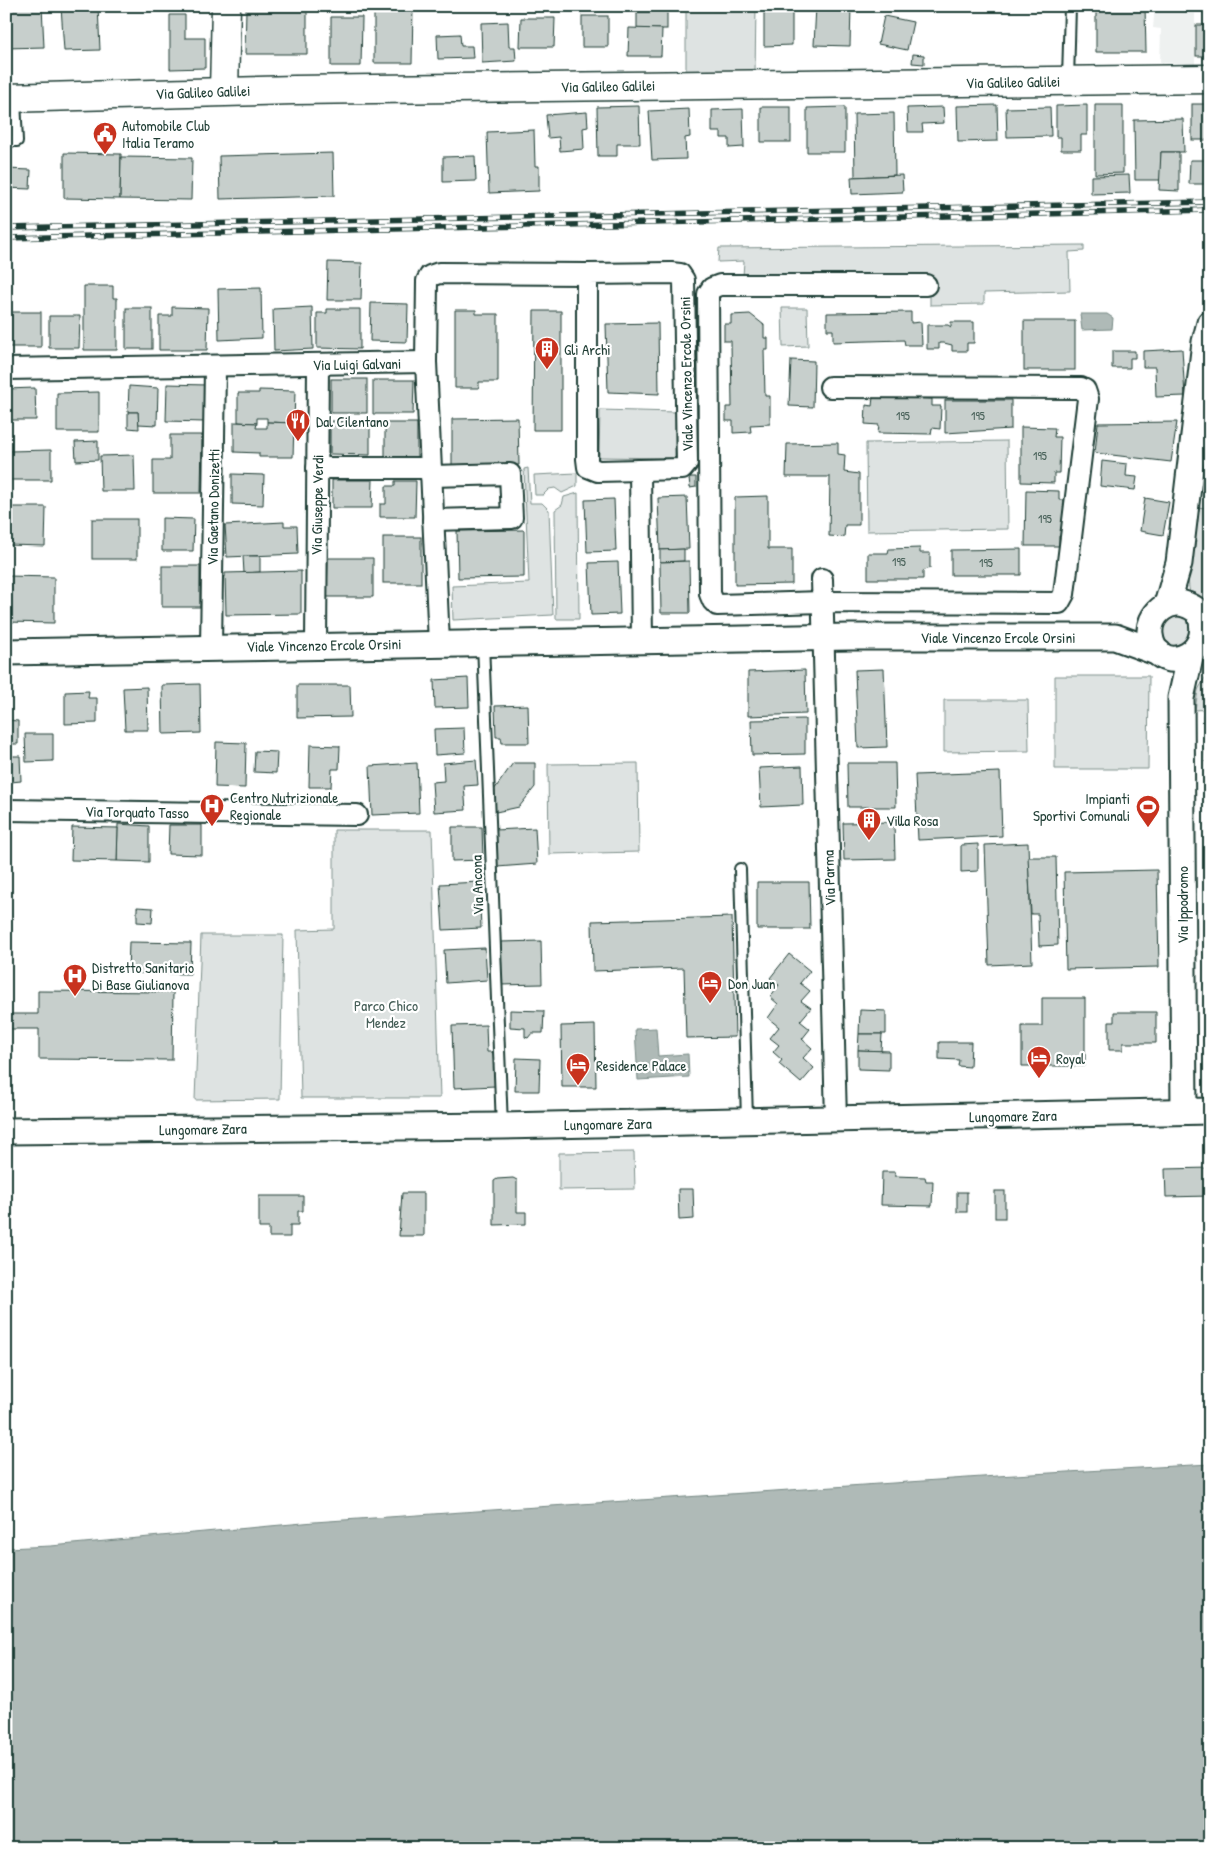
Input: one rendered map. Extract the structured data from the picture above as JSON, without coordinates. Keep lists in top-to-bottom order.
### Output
{
  "streets": {
    "main road": ["Via Galileo Galilei"],
    "street": [
      "Via Luigi Galvani",
      "Viale Vincenzo Ercole Orsini",
      "Via Giuseppe Verdi",
      "Via Gaetano Donizetti",
      "Via Torquato Tasso",
      "Via Parma",
      "Via Ippodromo",
      "Lungomare Zara"
    ],
    "lane": ["Via Ancona"]
  },
  "crossings": [
    ["Via Luigi Galvani", "Via Giuseppe Verdi"],
    ["Via Luigi Galvani", "Via Gaetano Donizetti"],
    ["Viale Vincenzo Ercole Orsini", "Via Giuseppe Verdi"],
    ["Viale Vincenzo Ercole Orsini", "Via Gaetano Donizetti"],
    ["Viale Vincenzo Ercole Orsini", "Via Parma"],
    ["Viale Vincenzo Ercole Orsini", "Via Ancona"],
    ["Via Parma", "Lungomare Zara"],
    ["Via Ancona", "Lungomare Zara"],
    ["Via Ippodromo", "Lungomare Zara"]
  ],
  "parks": ["Parco Chico Mendez"],
  "places": {
    "public building": ["Automobile Club Italia Teramo"],
    "building": ["Gli Archi", "Villa Rosa"],
    "restaurant": ["Dal Cilentano"],
    "hospital": ["Centro Nutrizionale Regionale", "Distretto Sanitario Di Base Giulianova"],
    "sports": ["Impianti Sportivi Comunali"],
    "hotel": ["Don Juan", "Royal", "Residence Palace"]
  },
  "house_numbers": [
    "195",
    "195",
    "195",
    "195",
    "195",
    "195"
  ]
}
